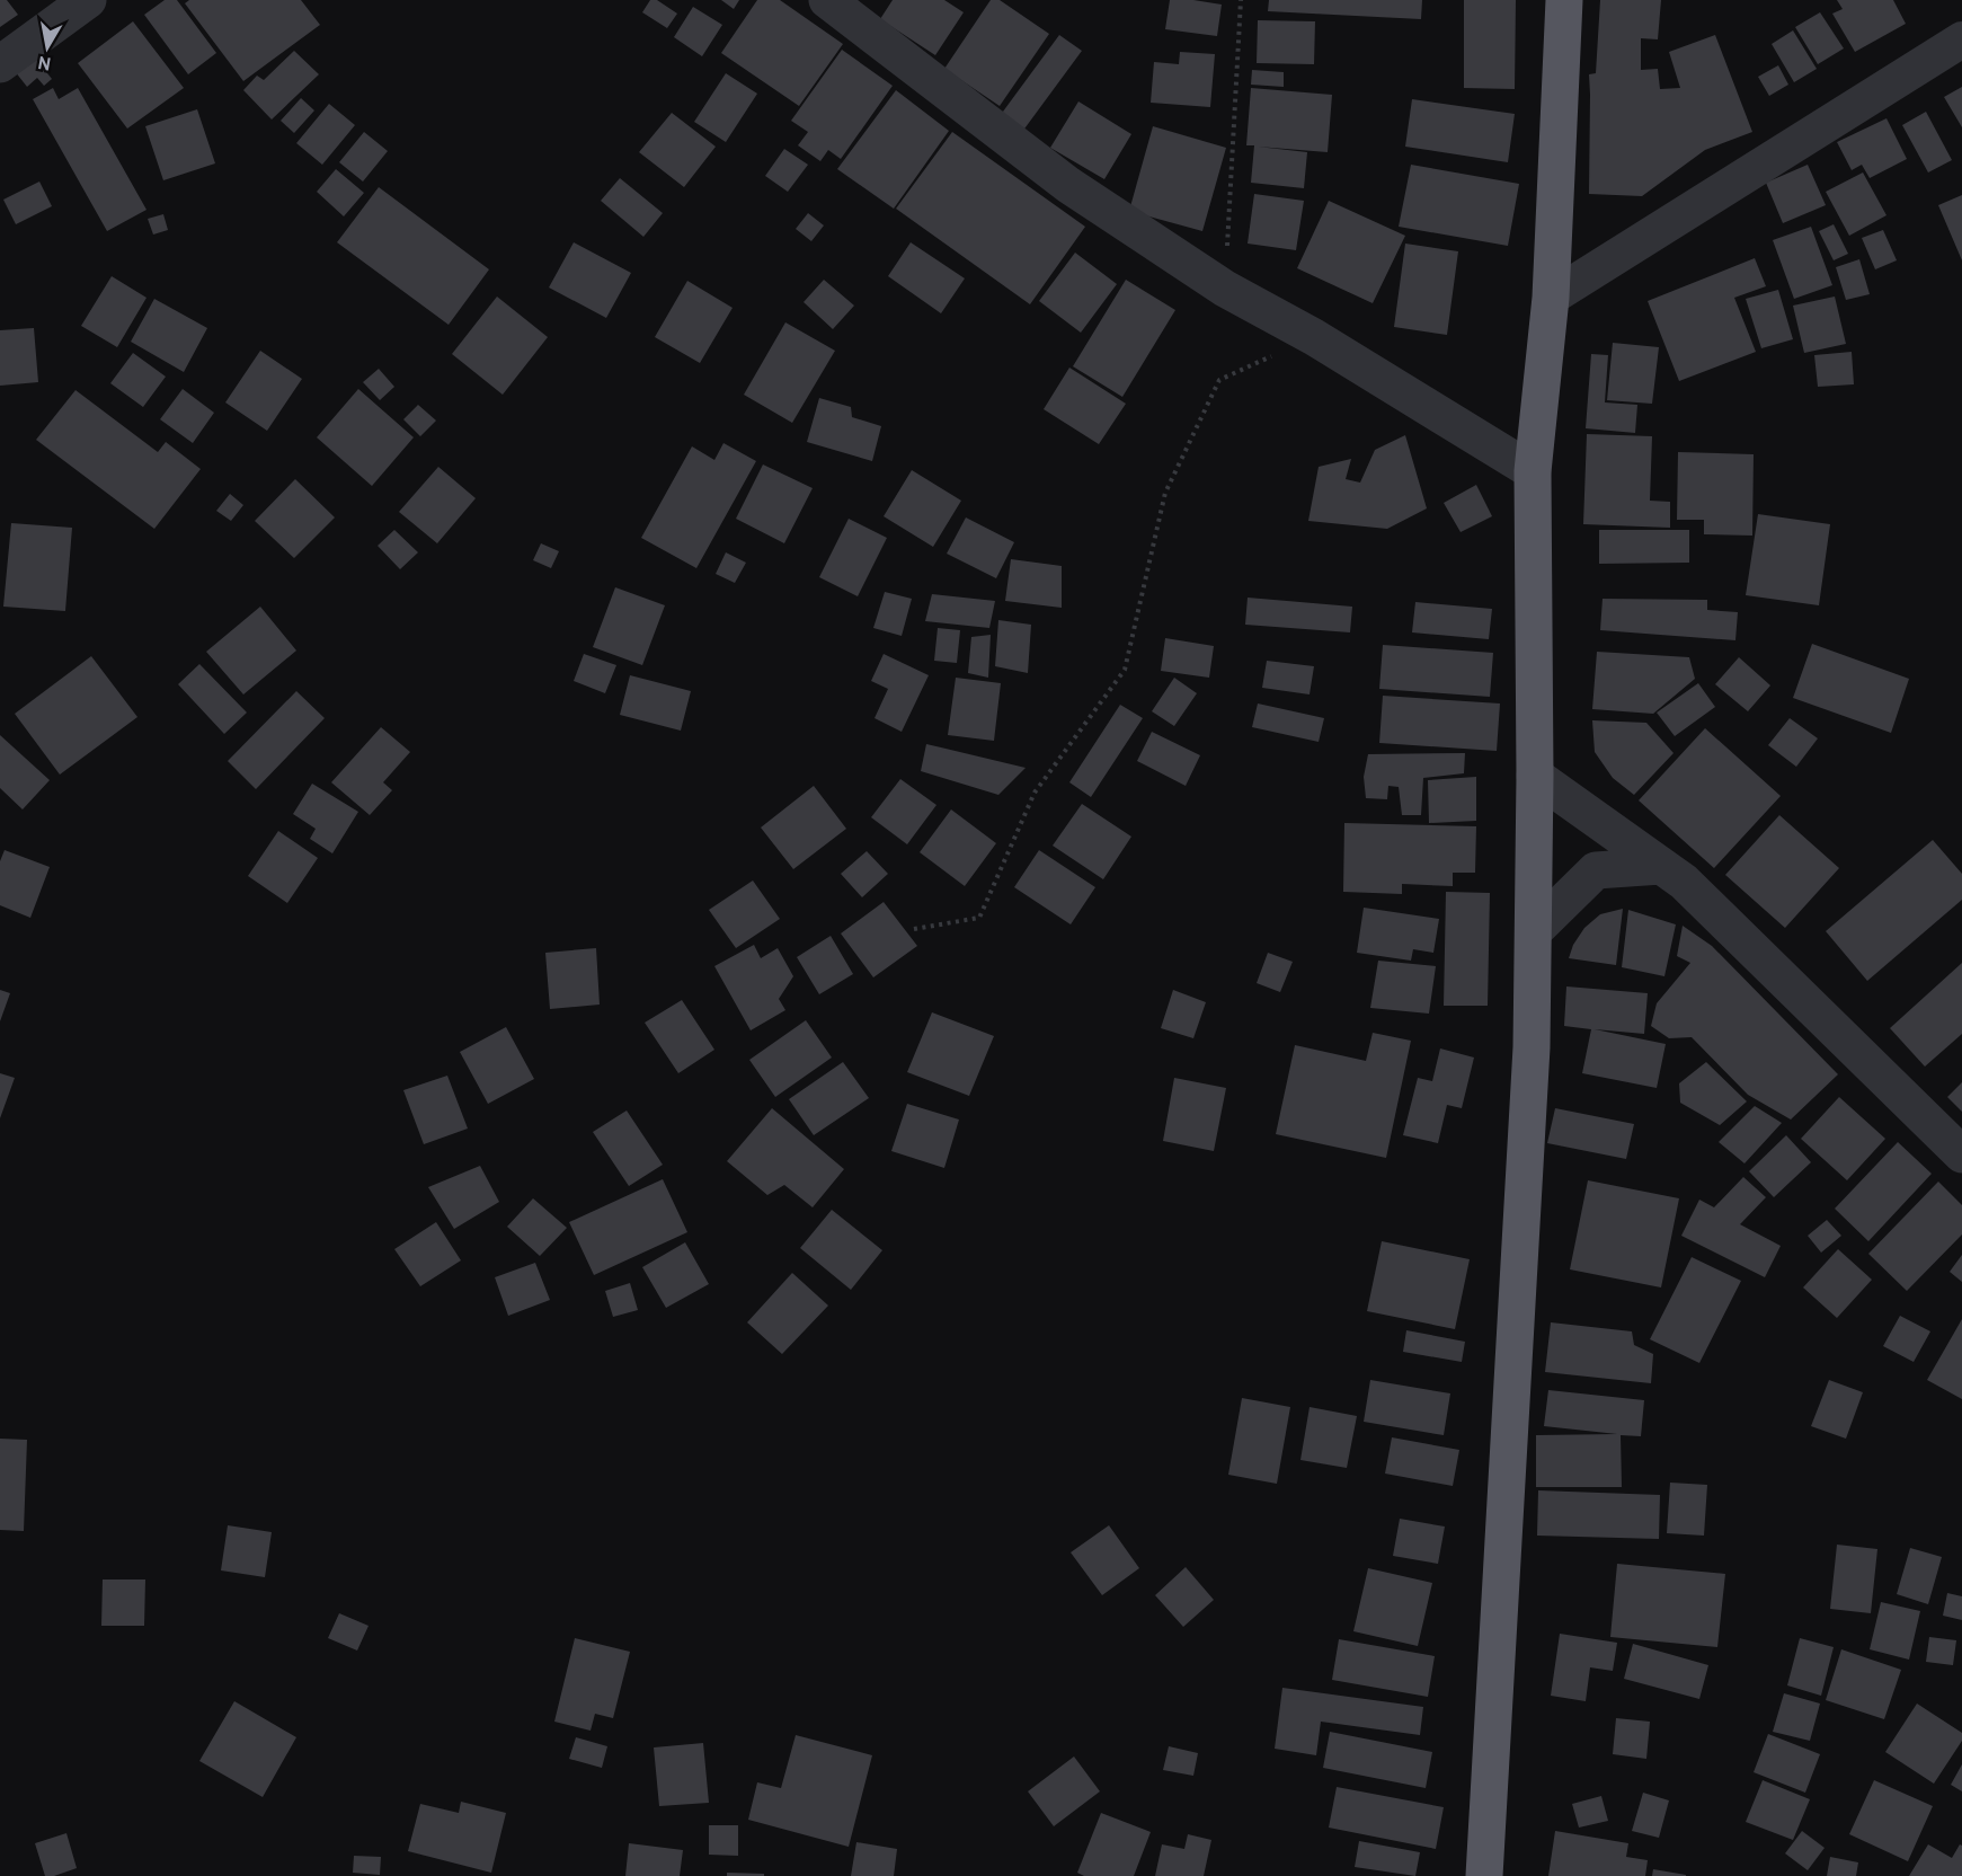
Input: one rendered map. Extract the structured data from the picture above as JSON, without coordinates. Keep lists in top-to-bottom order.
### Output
{
  "north": "bottom"
}
